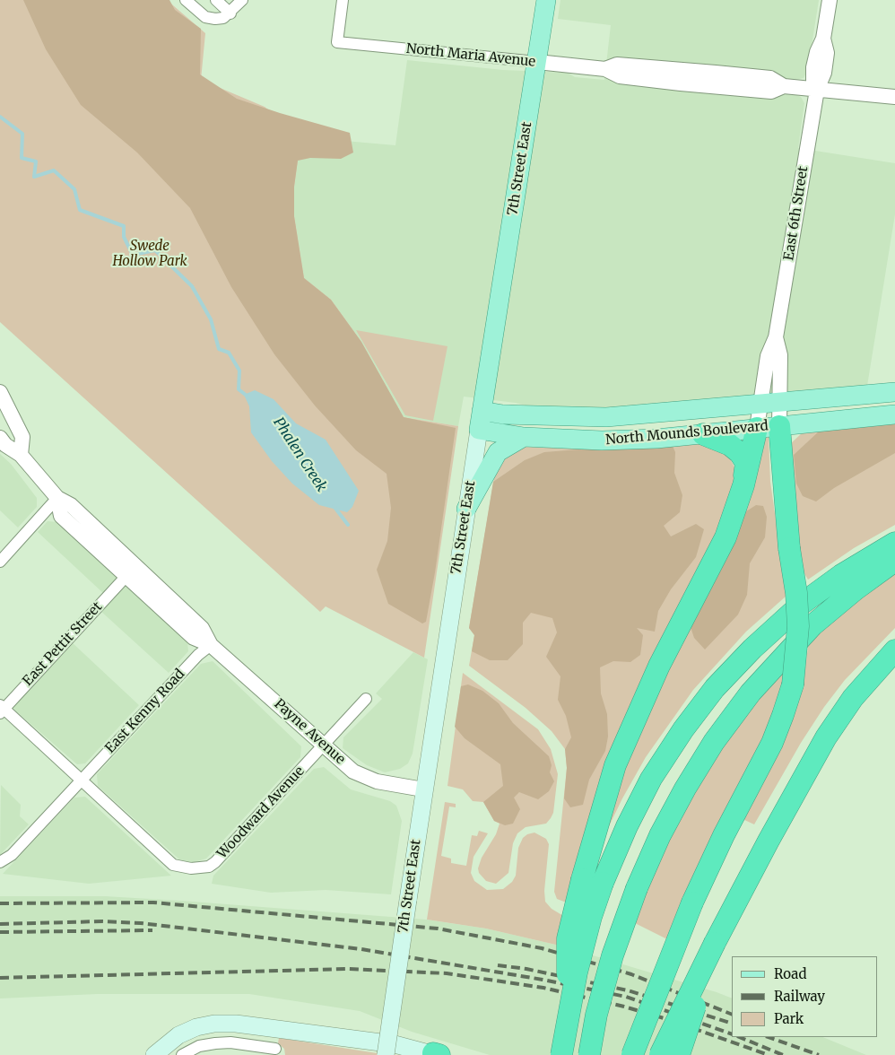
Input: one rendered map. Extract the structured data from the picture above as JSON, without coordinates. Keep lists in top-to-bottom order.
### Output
{
  "streets": {
    "main road": ["7th Street East", "North Mounds Boulevard"],
    "street": [
      "North Maria Avenue",
      "East 6th Street",
      "East Pettit Street",
      "East Kenny Road",
      "Payne Avenue",
      "Woodward Avenue"
    ]
  },
  "crossings": [
    ["North Maria Avenue", "7th Street East"],
    ["North Maria Avenue", "East 6th Street"],
    ["7th Street East", "North Mounds Boulevard"],
    ["7th Street East", "Payne Avenue"],
    ["East 6th Street", "North Mounds Boulevard"],
    ["East Pettit Street", "Payne Avenue"],
    ["East Pettit Street", "Woodward Avenue"],
    ["East Kenny Road", "Payne Avenue"],
    ["East Kenny Road", "Woodward Avenue"],
    ["Payne Avenue", "Woodward Avenue"]
  ],
  "water": ["Phalen Creek"],
  "parks": ["Swede Hollow Park"],
  "legend": ["Road", "Railway", "Park"]
}
